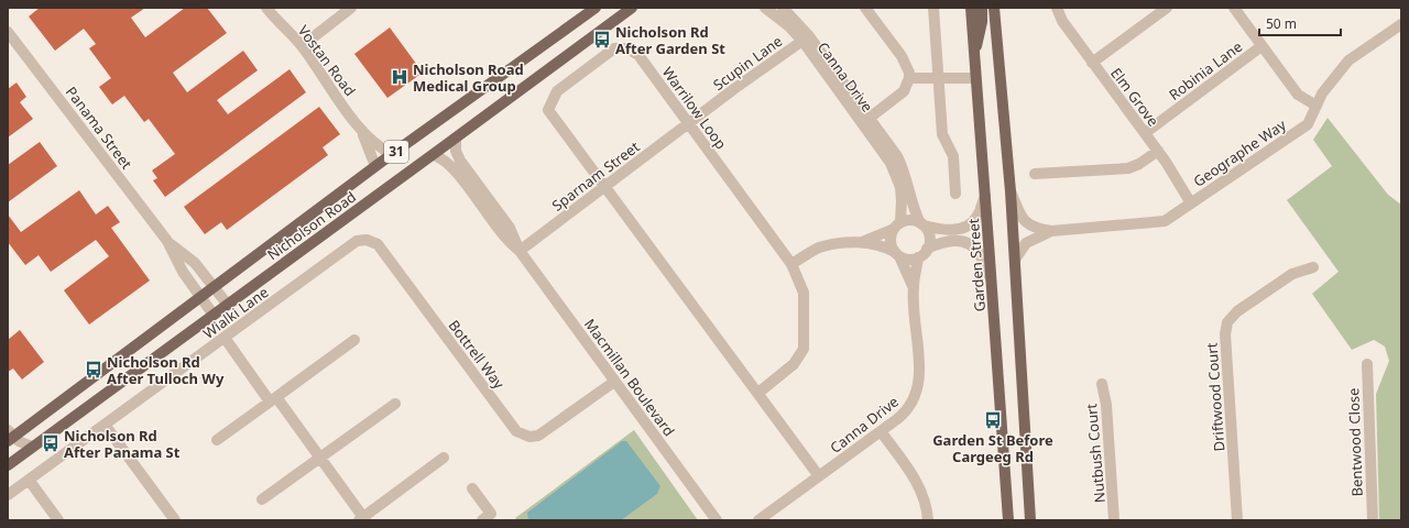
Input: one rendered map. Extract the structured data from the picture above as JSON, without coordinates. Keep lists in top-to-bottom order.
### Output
{
  "streets": {
    "main road": ["31", "Nicholson Road", "Garden Street"],
    "street": [
      "Vostan Road",
      "Scupin Lane",
      "Robinia Lane",
      "Canna Drive",
      "Elm Grove",
      "Warrilow Loop",
      "Panama Street",
      "Geographe Way",
      "Sparnam Street",
      "Wialki Lane",
      "Bottrell Way",
      "Macmillan Boulevard",
      "Driftwood Court",
      "Bentwood Close",
      "Nutbush Court"
    ]
  },
  "crossings": [
    ["Vostan Road", "Nicholson Road"],
    ["Scupin Lane", "Canna Drive"],
    ["Scupin Lane", "Warrilow Loop"],
    ["Scupin Lane", "Sparnam Street"],
    ["Robinia Lane", "Elm Grove"],
    ["Canna Drive", "Warrilow Loop"],
    ["Elm Grove", "Geographe Way"],
    ["Warrilow Loop", "Sparnam Street"],
    ["Panama Street", "Nicholson Road"],
    ["Sparnam Street", "Macmillan Boulevard"],
    ["Nicholson Road", "Macmillan Boulevard"],
    ["Wialki Lane", "Bottrell Way"],
    ["Bottrell Way", "Macmillan Boulevard"]
  ],
  "places": {
    "bus stop": [
      "Nicholson Rd After Garden St",
      "Nicholson Rd After Tulloch Wy",
      "Garden St Before Cargeeg Rd",
      "Nicholson Rd After Panama St"
    ],
    "hospital": ["Nicholson Road Medical Group"]
  },
  "scale_bar": "50 m"
}
